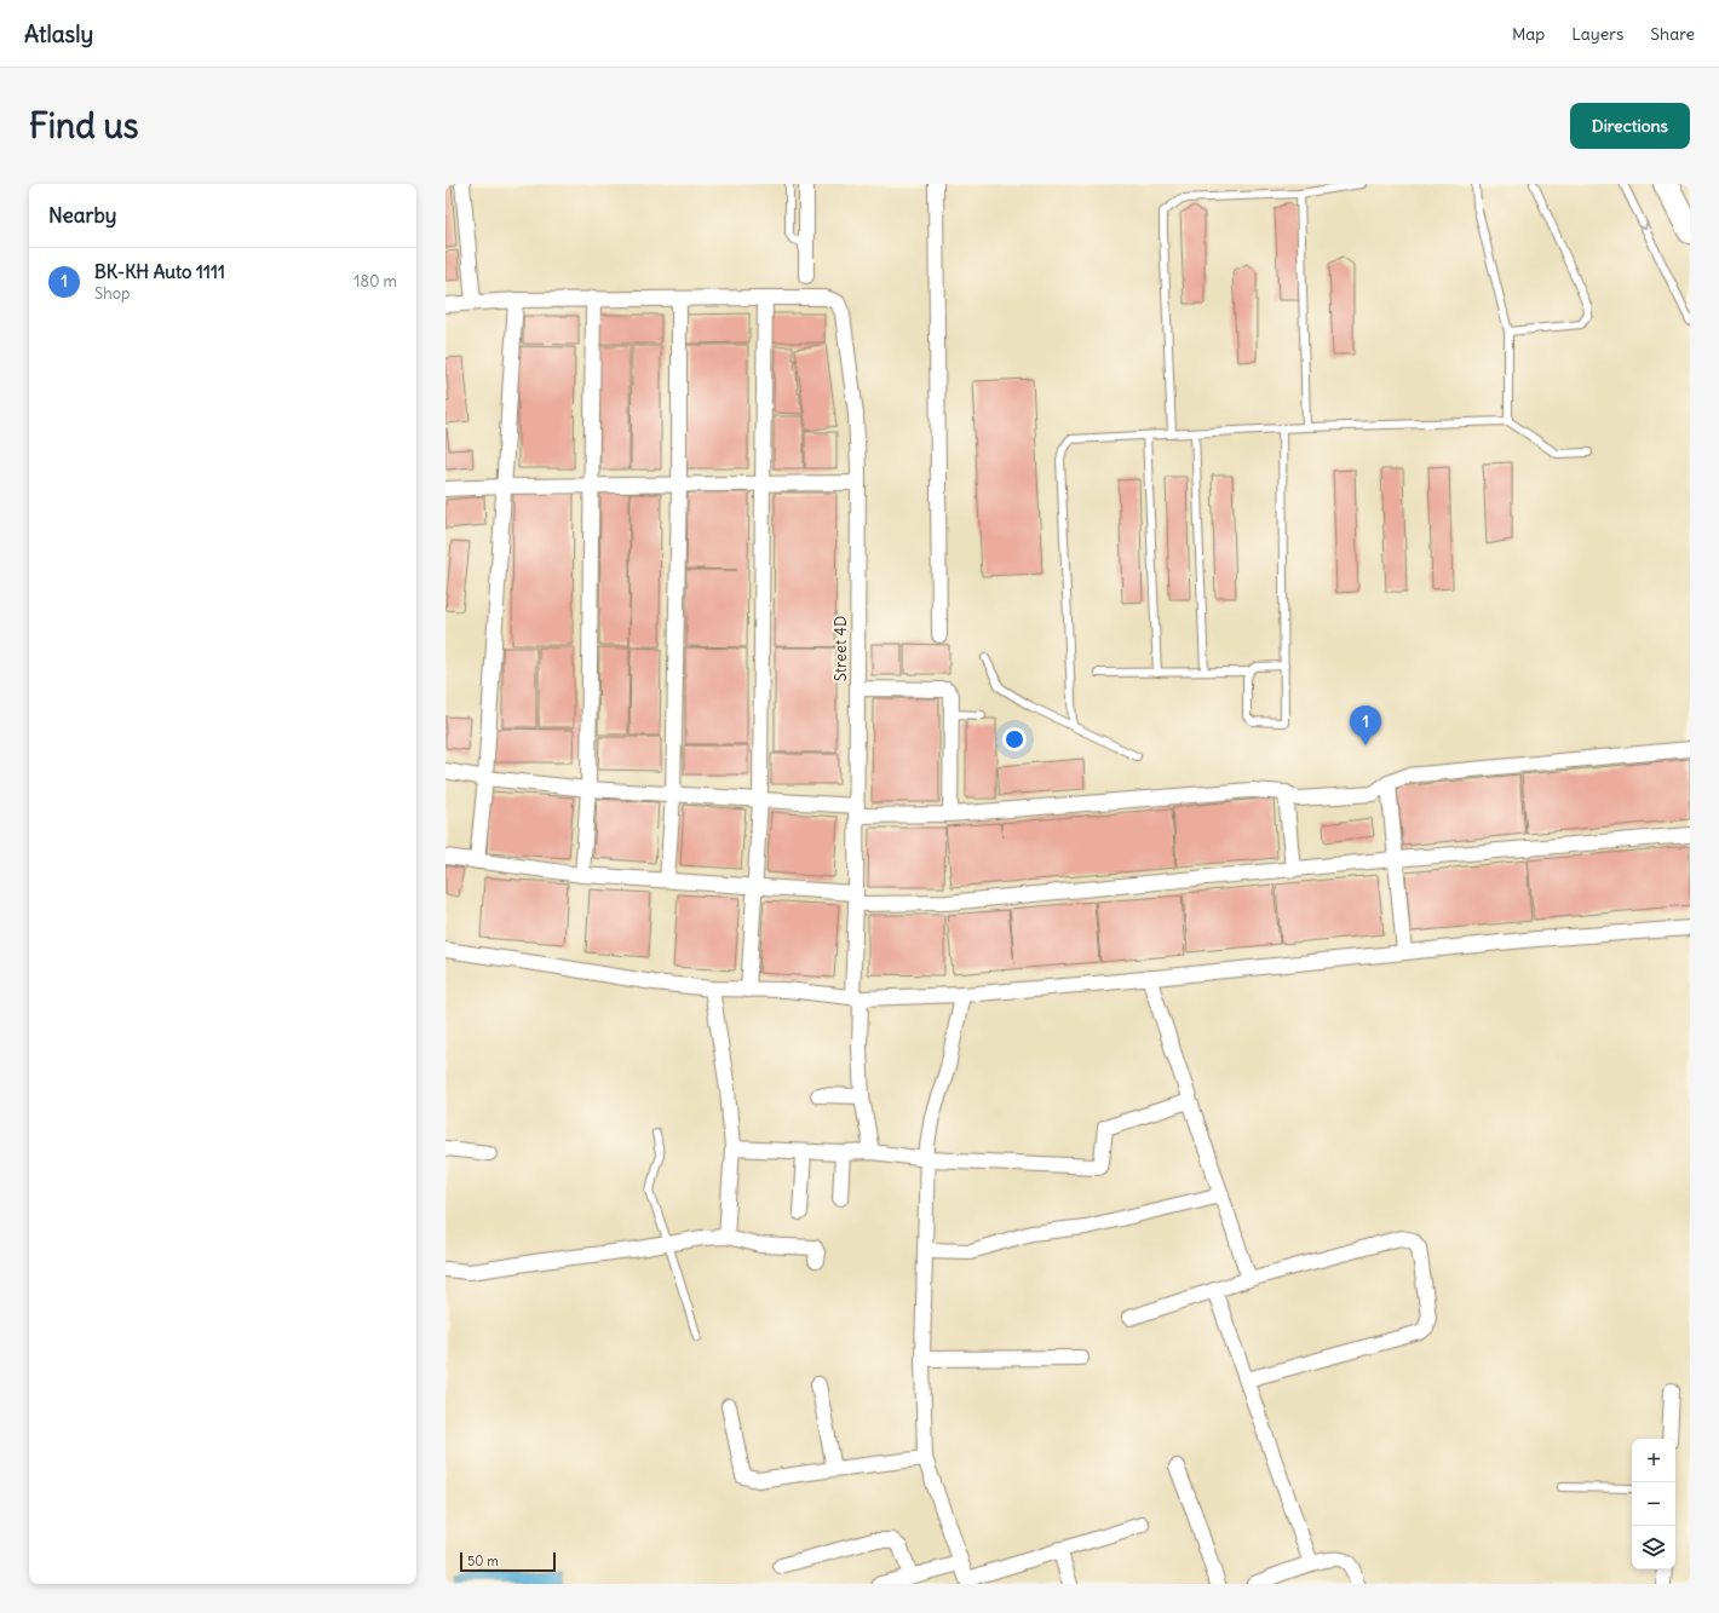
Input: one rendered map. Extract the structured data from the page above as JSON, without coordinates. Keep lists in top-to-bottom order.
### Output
{
  "streets": {
    "street": ["Street 4D"]
  },
  "scale_bar": "50 m",
  "page": {
    "header": "Atlasly",
    "nav": ["Map", "Layers", "Share"],
    "buttons": "Directions",
    "title": "Find us",
    "heading": "Nearby",
    "list": [
      {
        "mark": "1",
        "name": "BK-KH Auto 1111",
        "note": "Shop",
        "value": "180 m"
      }
    ],
    "pins": "1",
    "map_buttons": ["+", "−"],
    "scale": "50 m"
  }
}
